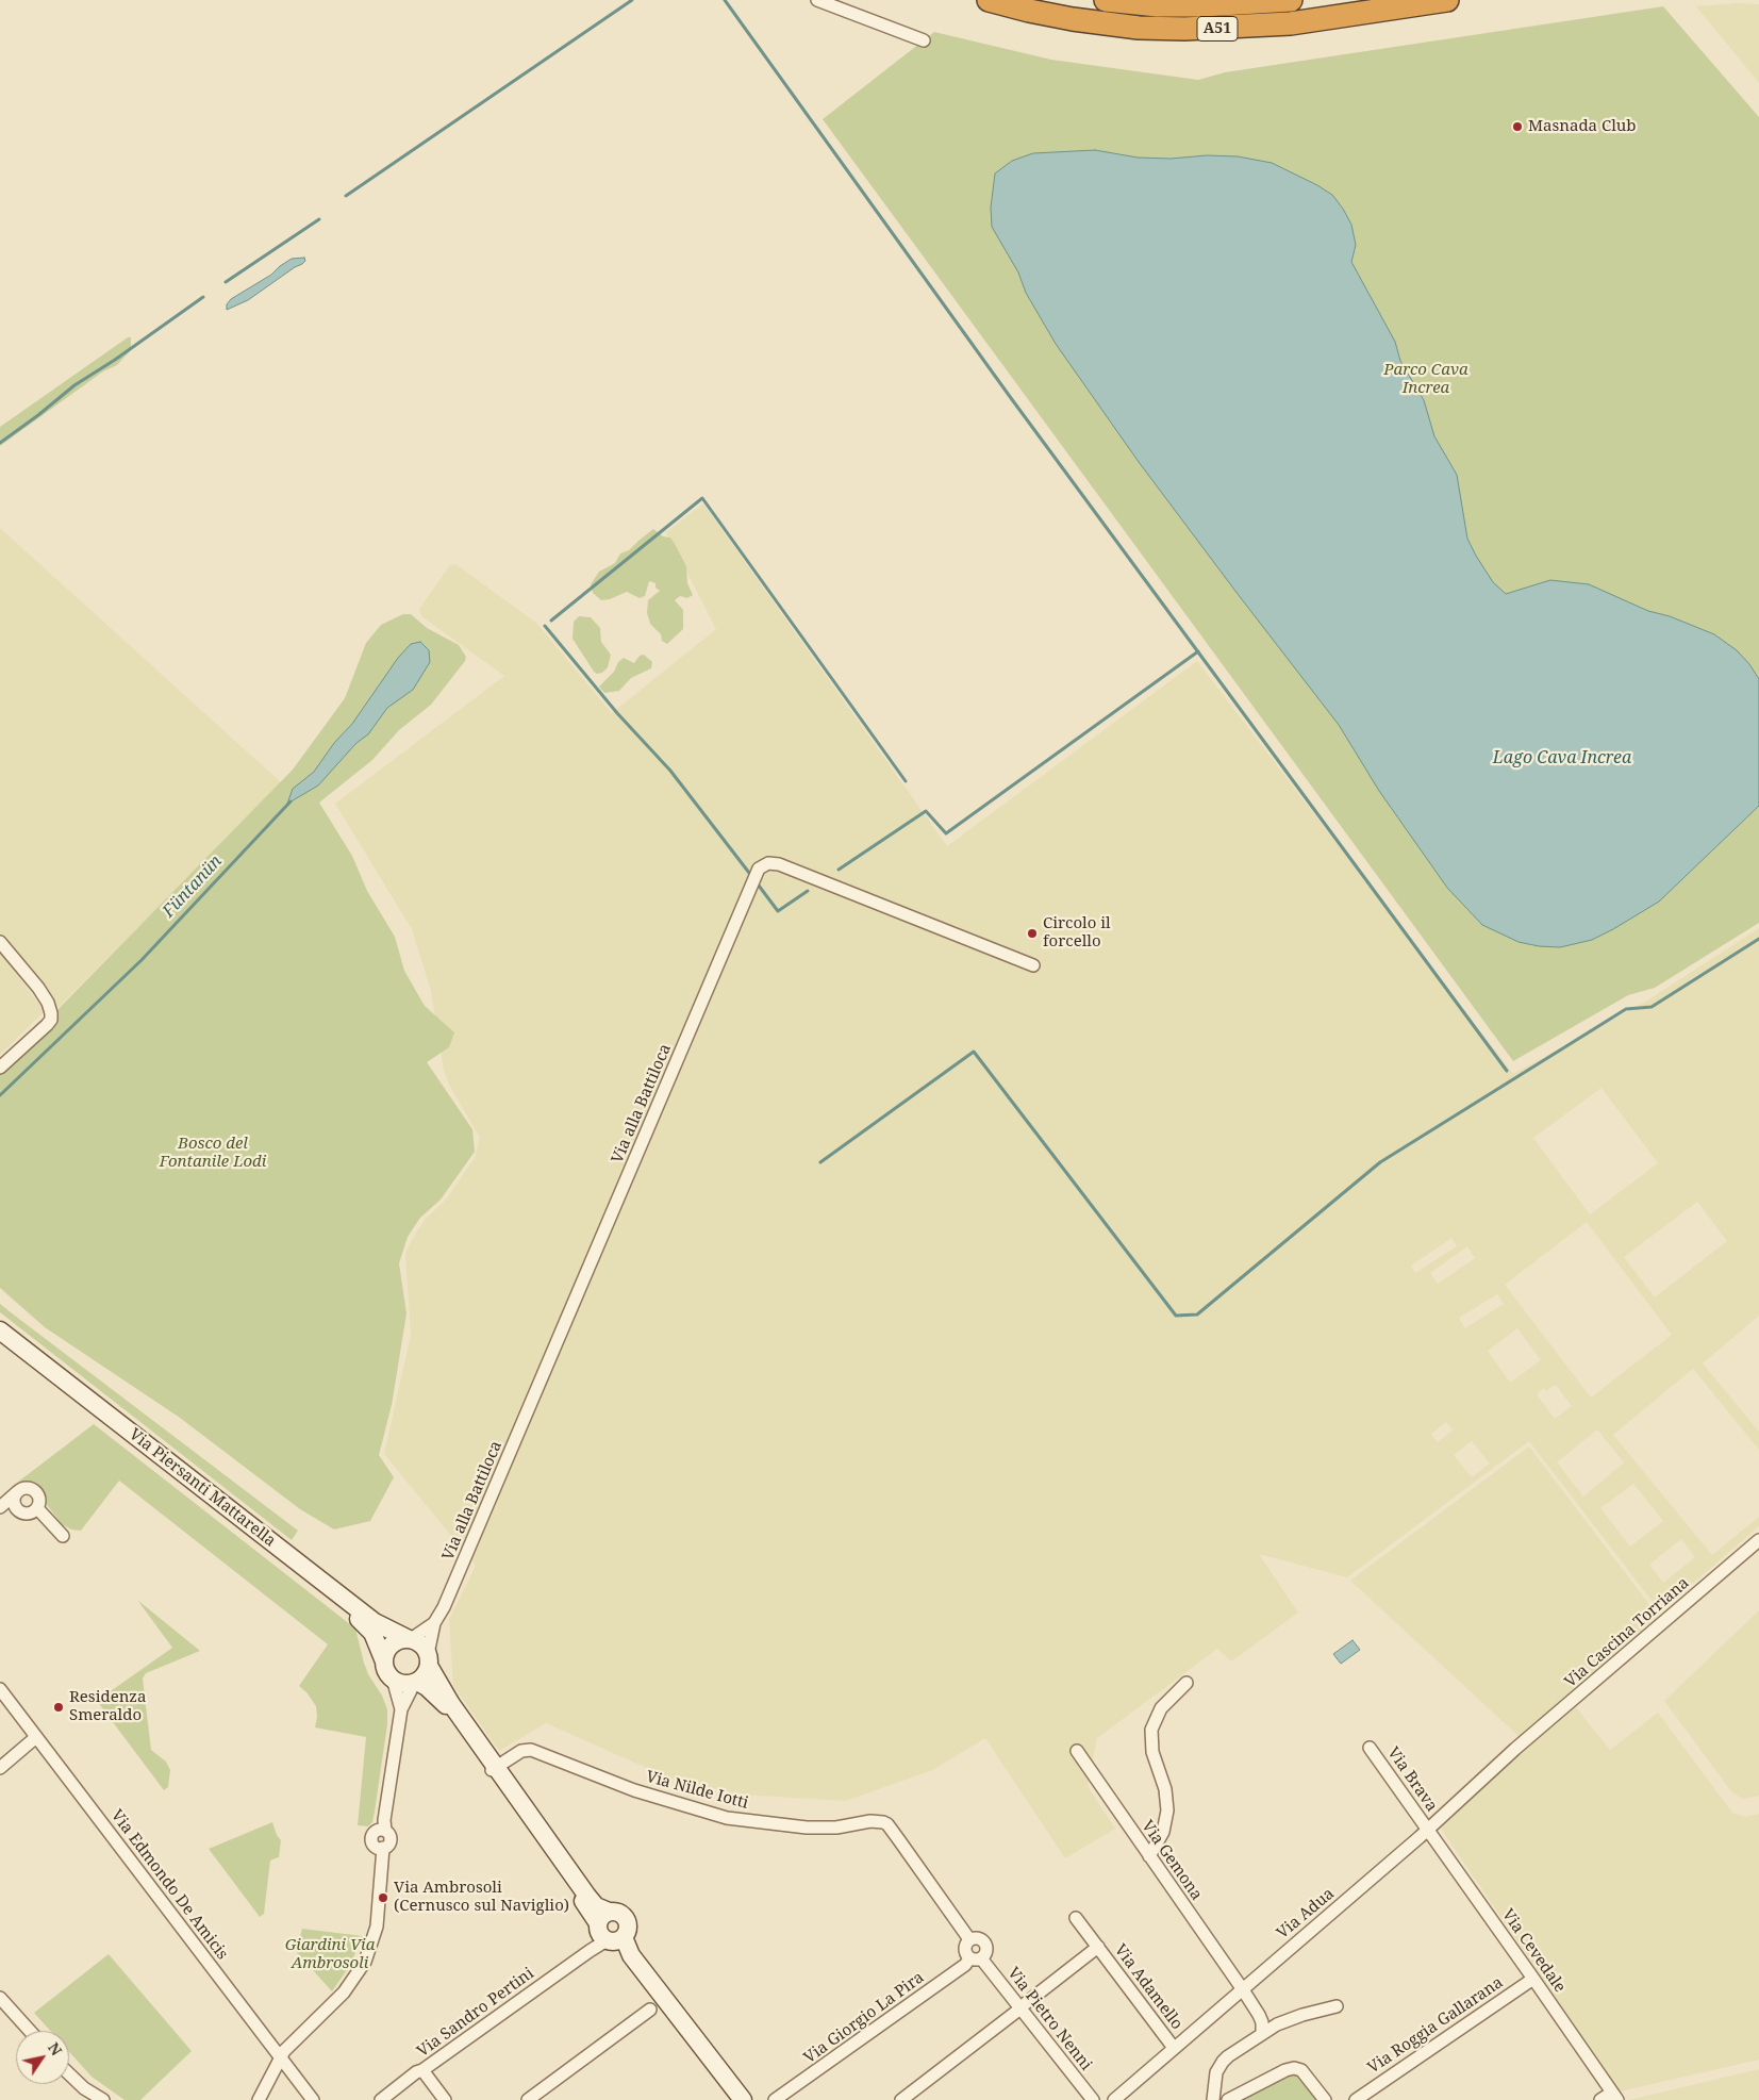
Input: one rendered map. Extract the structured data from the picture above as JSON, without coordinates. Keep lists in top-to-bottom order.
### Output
{
  "streets": {
    "highway": ["A51"],
    "street": [
      "Via alla Battiloca",
      "Via Piersanti Mattarella",
      "Via Cascina Torriana",
      "Via Brava",
      "Via Nilde Iotti",
      "Via Gemona",
      "Via Edmondo De Amicis",
      "Via Adua",
      "Via Cevedale",
      "Via Adamello",
      "Via Sandro Pertini",
      "Via Giorgio La Pira",
      "Via Pietro Nenni",
      "Via Roggia Gallarana"
    ]
  },
  "crossings": [
    ["Via alla Battiloca", "Via Piersanti Mattarella"],
    ["Via Cascina Torriana", "Via Adua"],
    ["Via Brava", "Via Adua"],
    ["Via Brava", "Via Cevedale"],
    ["Via Nilde Iotti", "Via Giorgio La Pira"],
    ["Via Nilde Iotti", "Via Pietro Nenni"],
    ["Via Gemona", "Via Adua"],
    ["Via Adua", "Via Cevedale"],
    ["Via Adua", "Via Adamello"],
    ["Via Cevedale", "Via Roggia Gallarana"],
    ["Via Adamello", "Via Pietro Nenni"],
    ["Via Giorgio La Pira", "Via Pietro Nenni"]
  ],
  "water": ["Lago Cava Increa", "Füntanün"],
  "parks": ["Parco Cava Increa", "Bosco del Fontanile Lodi", "Giardini Via Ambrosoli"],
  "places": [
    "Masnada Club",
    "Circolo il forcello",
    "Residenza Smeraldo",
    "Via Ambrosoli (Cernusco sul Naviglio)"
  ],
  "north": "top right"
}
